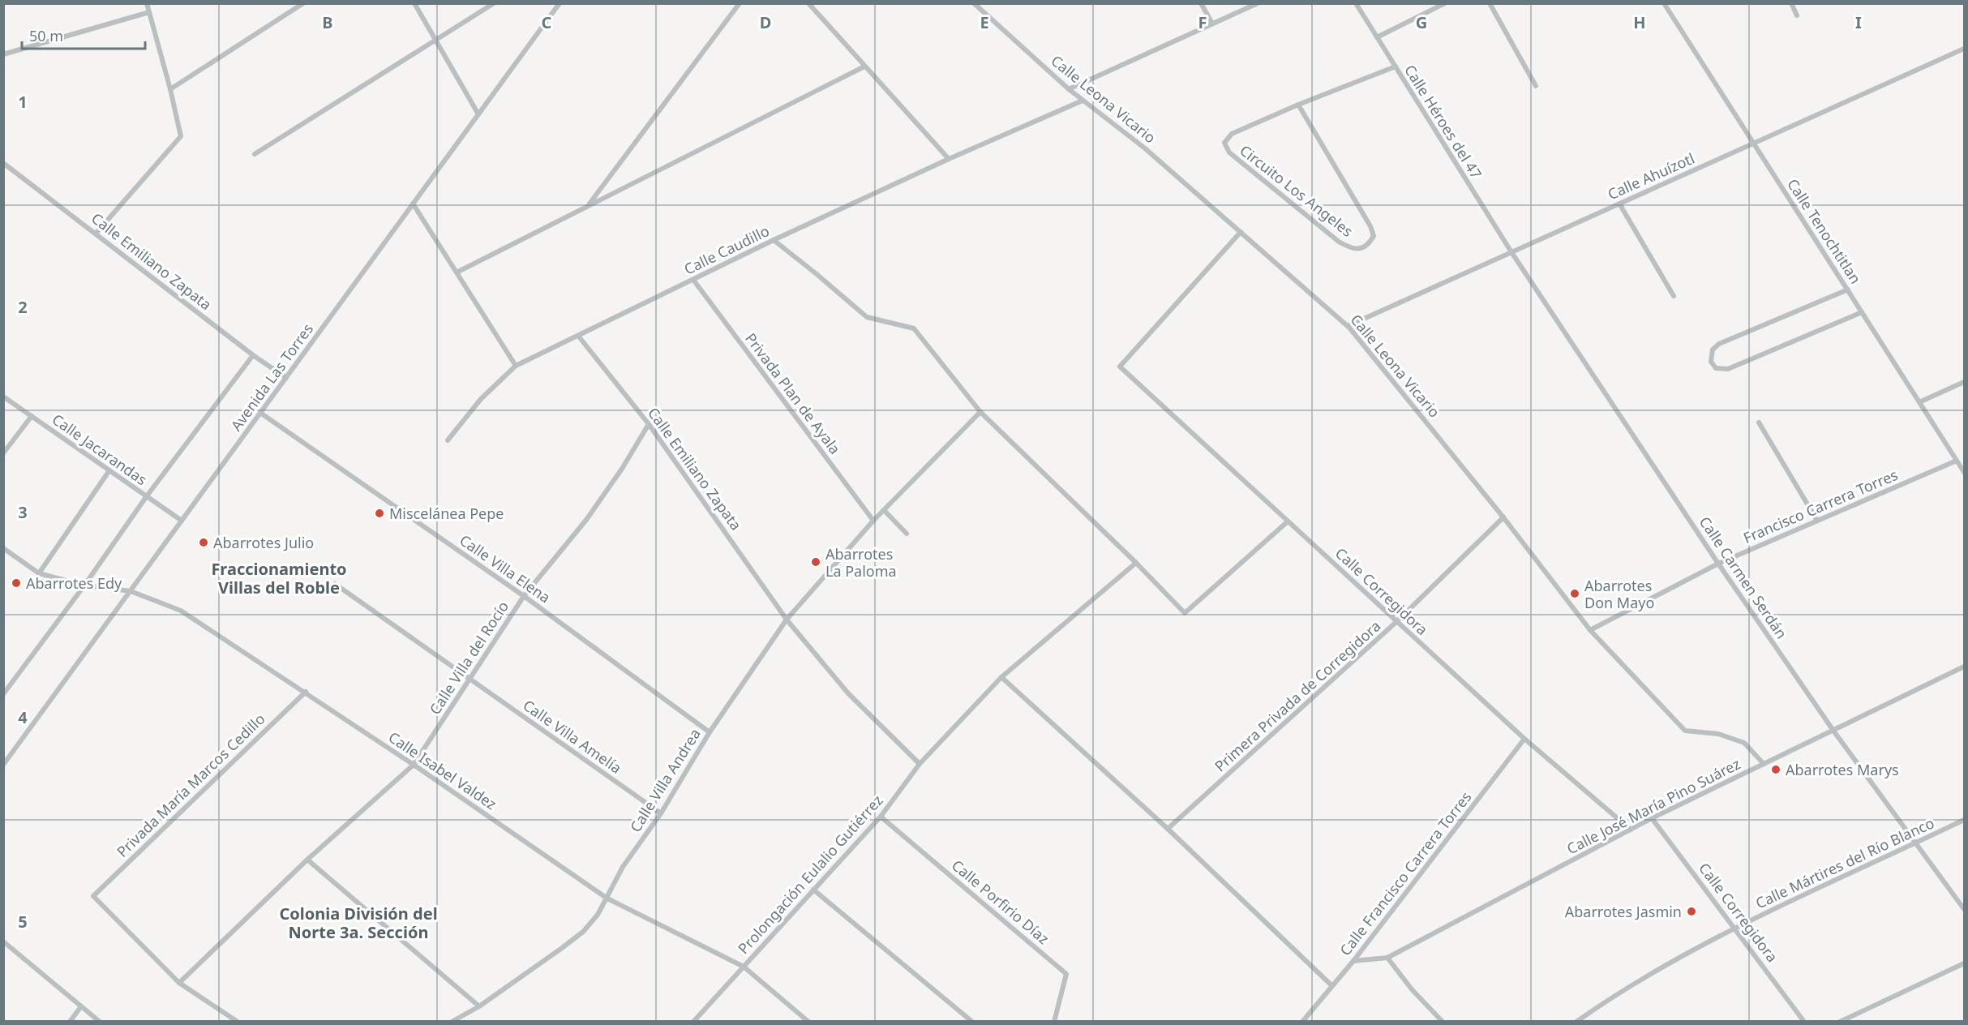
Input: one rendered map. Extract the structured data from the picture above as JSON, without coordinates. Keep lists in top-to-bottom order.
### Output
{
  "streets": {
    "street": [
      "Calle Leona Vicario",
      "Calle Héroes del 47",
      "Calle Ahuízotl",
      "Circuito Los Angeles",
      "Calle Tenochtitlan",
      "Calle Caudillo",
      "Calle Emiliano Zapata",
      "Avenida Las Torres",
      "Privada Plan de Ayala",
      "Calle Jacarandas",
      "Francisco Carrera Torres",
      "Calle Villa Elena",
      "Calle Carmen Serdán",
      "Calle Corregidora",
      "Calle Villa del Rocío",
      "Primera Privada de Corregidora",
      "Calle Villa Amelía",
      "Calle Isabel Valdez",
      "Calle Villa Andrea",
      "Privada María Marcos Cedillo",
      "Calle José María Pino Suárez",
      "Calle Mártires del Río Blanco",
      "Calle Francisco Carrera Torres",
      "Prolongación Eulalio Gutiérrez",
      "Calle Porfirio Díaz"
    ]
  },
  "crossings": [
    ["Calle Leona Vicario", "Calle Ahuízotl"],
    ["Calle Leona Vicario", "Calle Caudillo"],
    ["Calle Leona Vicario", "Francisco Carrera Torres"],
    ["Calle Leona Vicario", "Calle Corregidora"],
    ["Calle Leona Vicario", "Primera Privada de Corregidora"],
    ["Calle Leona Vicario", "Calle José María Pino Suárez"],
    ["Calle Héroes del 47", "Calle Ahuízotl"],
    ["Calle Héroes del 47", "Circuito Los Angeles"],
    ["Calle Héroes del 47", "Calle Carmen Serdán"],
    ["Calle Ahuízotl", "Calle Tenochtitlan"],
    ["Calle Ahuízotl", "Calle Carmen Serdán"],
    ["Calle Tenochtitlan", "Francisco Carrera Torres"],
    ["Calle Caudillo", "Calle Emiliano Zapata"],
    ["Calle Caudillo", "Privada Plan de Ayala"],
    ["Calle Emiliano Zapata", "Avenida Las Torres"],
    ["Calle Emiliano Zapata", "Calle Villa del Rocío"],
    ["Calle Emiliano Zapata", "Calle Villa Andrea"],
    ["Calle Emiliano Zapata", "Prolongación Eulalio Gutiérrez"],
    ["Avenida Las Torres", "Calle Jacarandas"],
    ["Avenida Las Torres", "Calle Villa Elena"],
    ["Avenida Las Torres", "Calle Isabel Valdez"],
    ["Privada Plan de Ayala", "Calle Villa Andrea"],
    ["Francisco Carrera Torres", "Calle Carmen Serdán"],
    ["Calle Villa Elena", "Calle Villa del Rocío"],
    ["Calle Villa Elena", "Calle Villa Andrea"],
    ["Calle Carmen Serdán", "Calle José María Pino Suárez"],
    ["Calle Carmen Serdán", "Calle Mártires del Río Blanco"],
    ["Calle Corregidora", "Primera Privada de Corregidora"],
    ["Calle Corregidora", "Calle José María Pino Suárez"],
    ["Calle Corregidora", "Calle Mártires del Río Blanco"],
    ["Calle Corregidora", "Calle Francisco Carrera Torres"],
    ["Calle Villa del Rocío", "Calle Villa Amelía"],
    ["Calle Villa del Rocío", "Calle Isabel Valdez"],
    ["Calle Villa del Rocío", "Privada María Marcos Cedillo"],
    ["Calle Villa Amelía", "Calle Villa Andrea"],
    ["Calle Isabel Valdez", "Calle Villa Andrea"],
    ["Calle Isabel Valdez", "Privada María Marcos Cedillo"],
    ["Calle Isabel Valdez", "Prolongación Eulalio Gutiérrez"],
    ["Calle José María Pino Suárez", "Calle Francisco Carrera Torres"],
    ["Prolongación Eulalio Gutiérrez", "Calle Porfirio Díaz"]
  ],
  "districts": ["Fraccionamiento Villas del Roble", "Colonia División del Norte 3a. Sección"],
  "places": [
    "Miscelánea Pepe",
    "Abarrotes Julio",
    "Abarrotes La Paloma",
    "Abarrotes Edy",
    "Abarrotes Don Mayo",
    "Abarrotes Marys",
    "Abarrotes Jasmin"
  ],
  "scale_bar": "50 m",
  "grid": {
    "columns": [
      "B",
      "C",
      "D",
      "E",
      "F",
      "G",
      "H",
      "I"
    ],
    "rows": [
      "1",
      "2",
      "3",
      "4",
      "5"
    ]
  }
}
